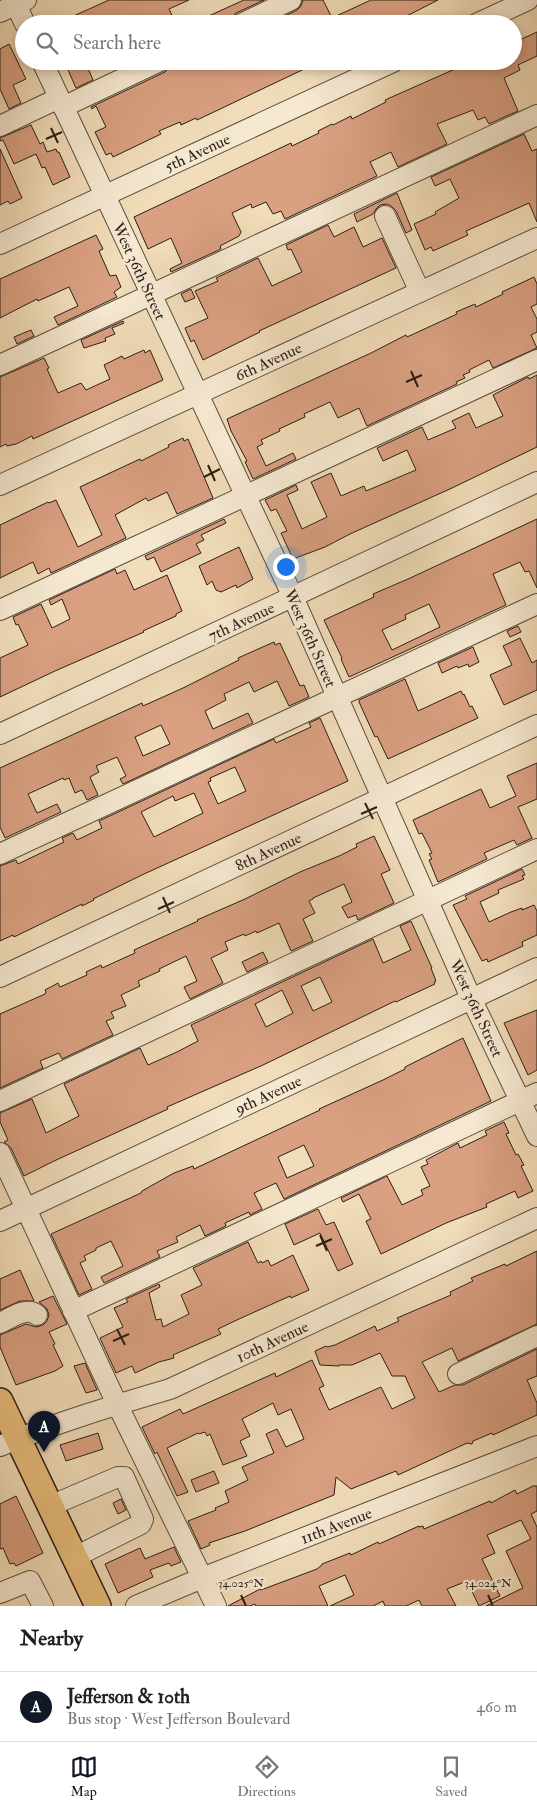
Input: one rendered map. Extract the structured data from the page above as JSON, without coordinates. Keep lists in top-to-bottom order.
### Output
{
  "streets": {
    "street": [
      "5th Avenue",
      "West 36th Street",
      "6th Avenue",
      "7th Avenue",
      "8th Avenue",
      "9th Avenue",
      "10th Avenue",
      "11th Avenue"
    ]
  },
  "crossings": [
    ["5th Avenue", "West 36th Street"],
    ["West 36th Street", "6th Avenue"],
    ["West 36th Street", "7th Avenue"],
    ["West 36th Street", "8th Avenue"],
    ["West 36th Street", "9th Avenue"]
  ],
  "page": {
    "search": "Search here",
    "pins": "A",
    "heading": "Nearby",
    "list": [
      {
        "mark": "A",
        "name": "Jefferson & 10th",
        "note": "Bus stop · West Jefferson Boulevard",
        "value": "460 m"
      }
    ],
    "nav": ["Map", "Directions", "Saved"]
  },
  "coordinates": ["34.025°N", "34.024°N"]
}
